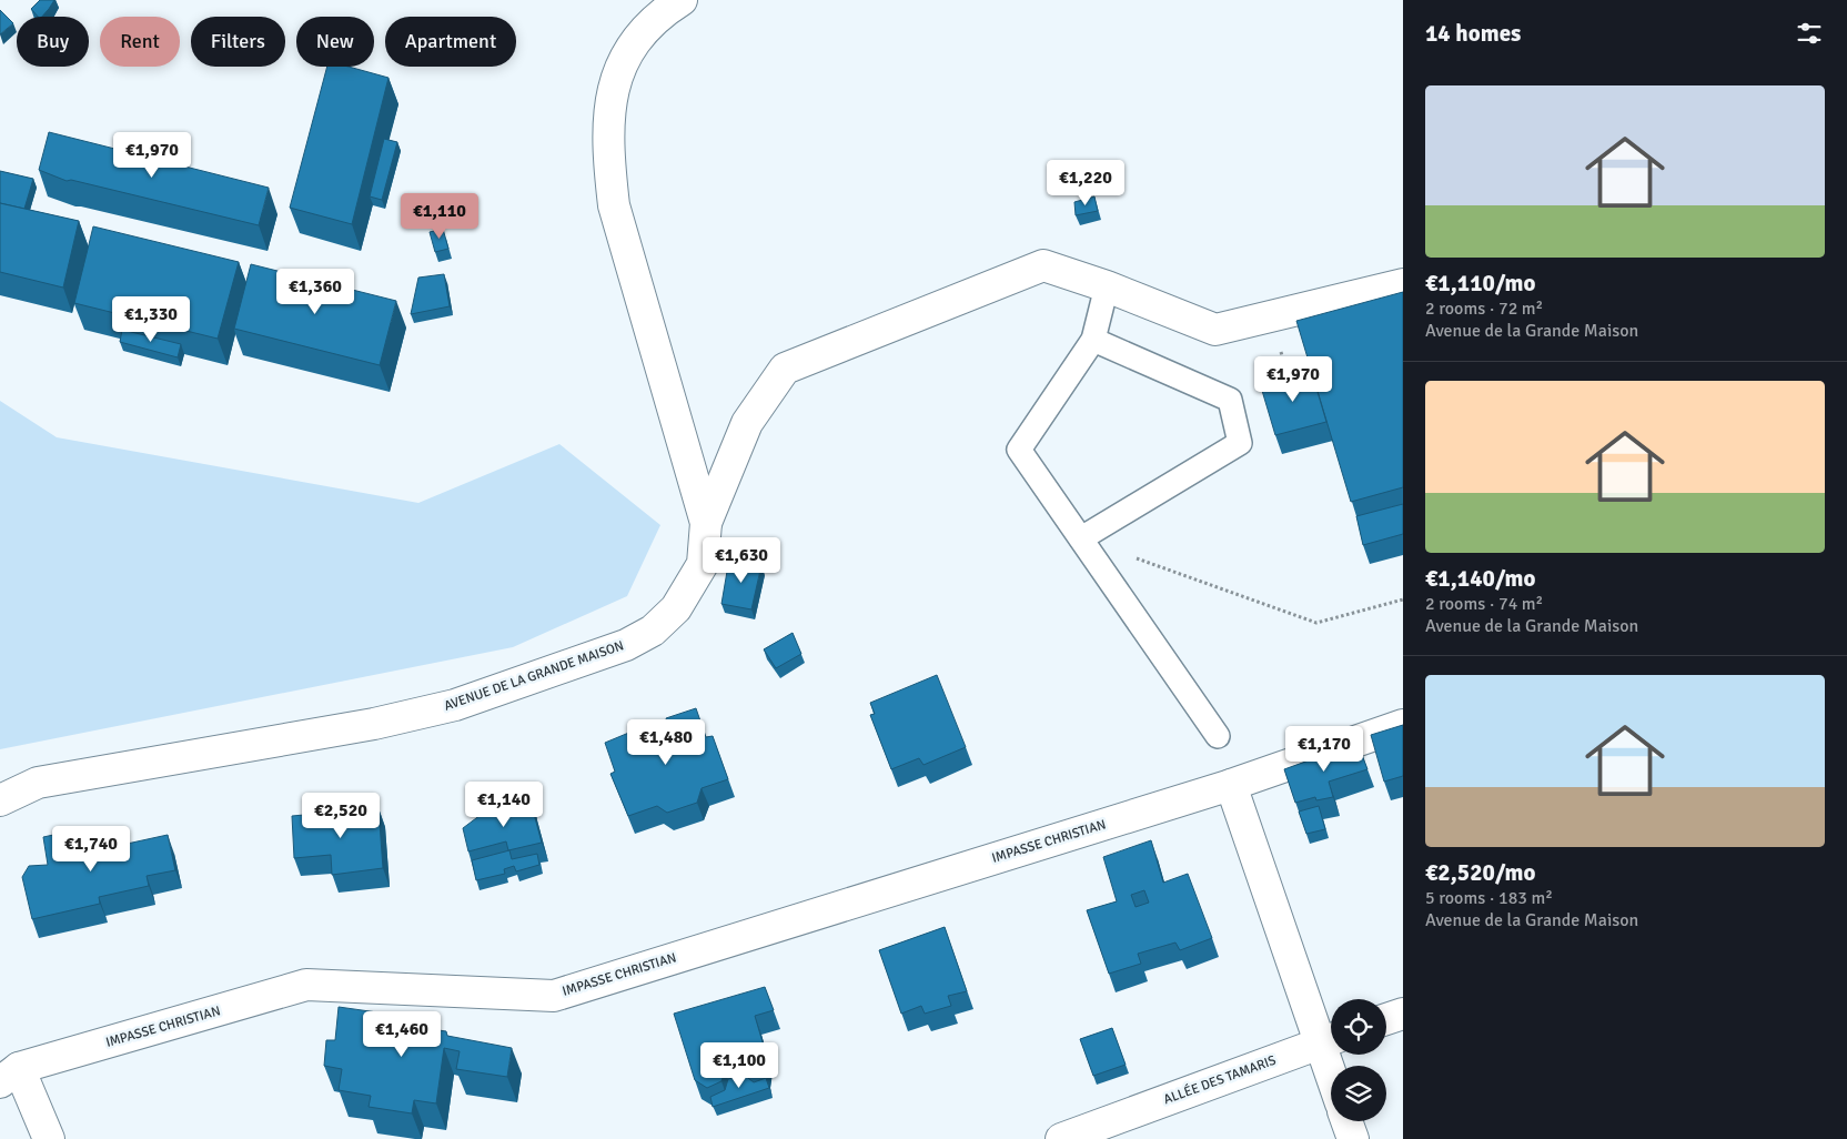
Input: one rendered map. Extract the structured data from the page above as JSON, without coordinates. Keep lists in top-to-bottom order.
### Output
{
  "streets": {
    "street": ["AVENUE DE LA GRANDE MAISON", "IMPASSE CHRISTIAN", "ALLÉE DES TAMARIS"]
  },
  "page": {
    "heading": "14 homes",
    "chip": [
      "Buy",
      "Rent",
      "Filters",
      "New",
      "Apartment"
    ],
    "list": [
      {
        "name": "€1,110/mo",
        "note": "2 rooms · 72 m² · Avenue de la Grande Maison"
      },
      {
        "name": "€1,140/mo",
        "note": "2 rooms · 74 m² · Avenue de la Grande Maison"
      },
      {
        "name": "€2,520/mo",
        "note": "5 rooms · 183 m² · Avenue de la Grande Maison"
      }
    ],
    "price": [
      "€1,970",
      "€1,220",
      "€1,110",
      "€1,360",
      "€1,330",
      "€1,970",
      "€1,630",
      "€1,480",
      "€1,170",
      "€1,140",
      "€2,520",
      "€1,740",
      "€1,460",
      "€1,100"
    ]
  }
}
